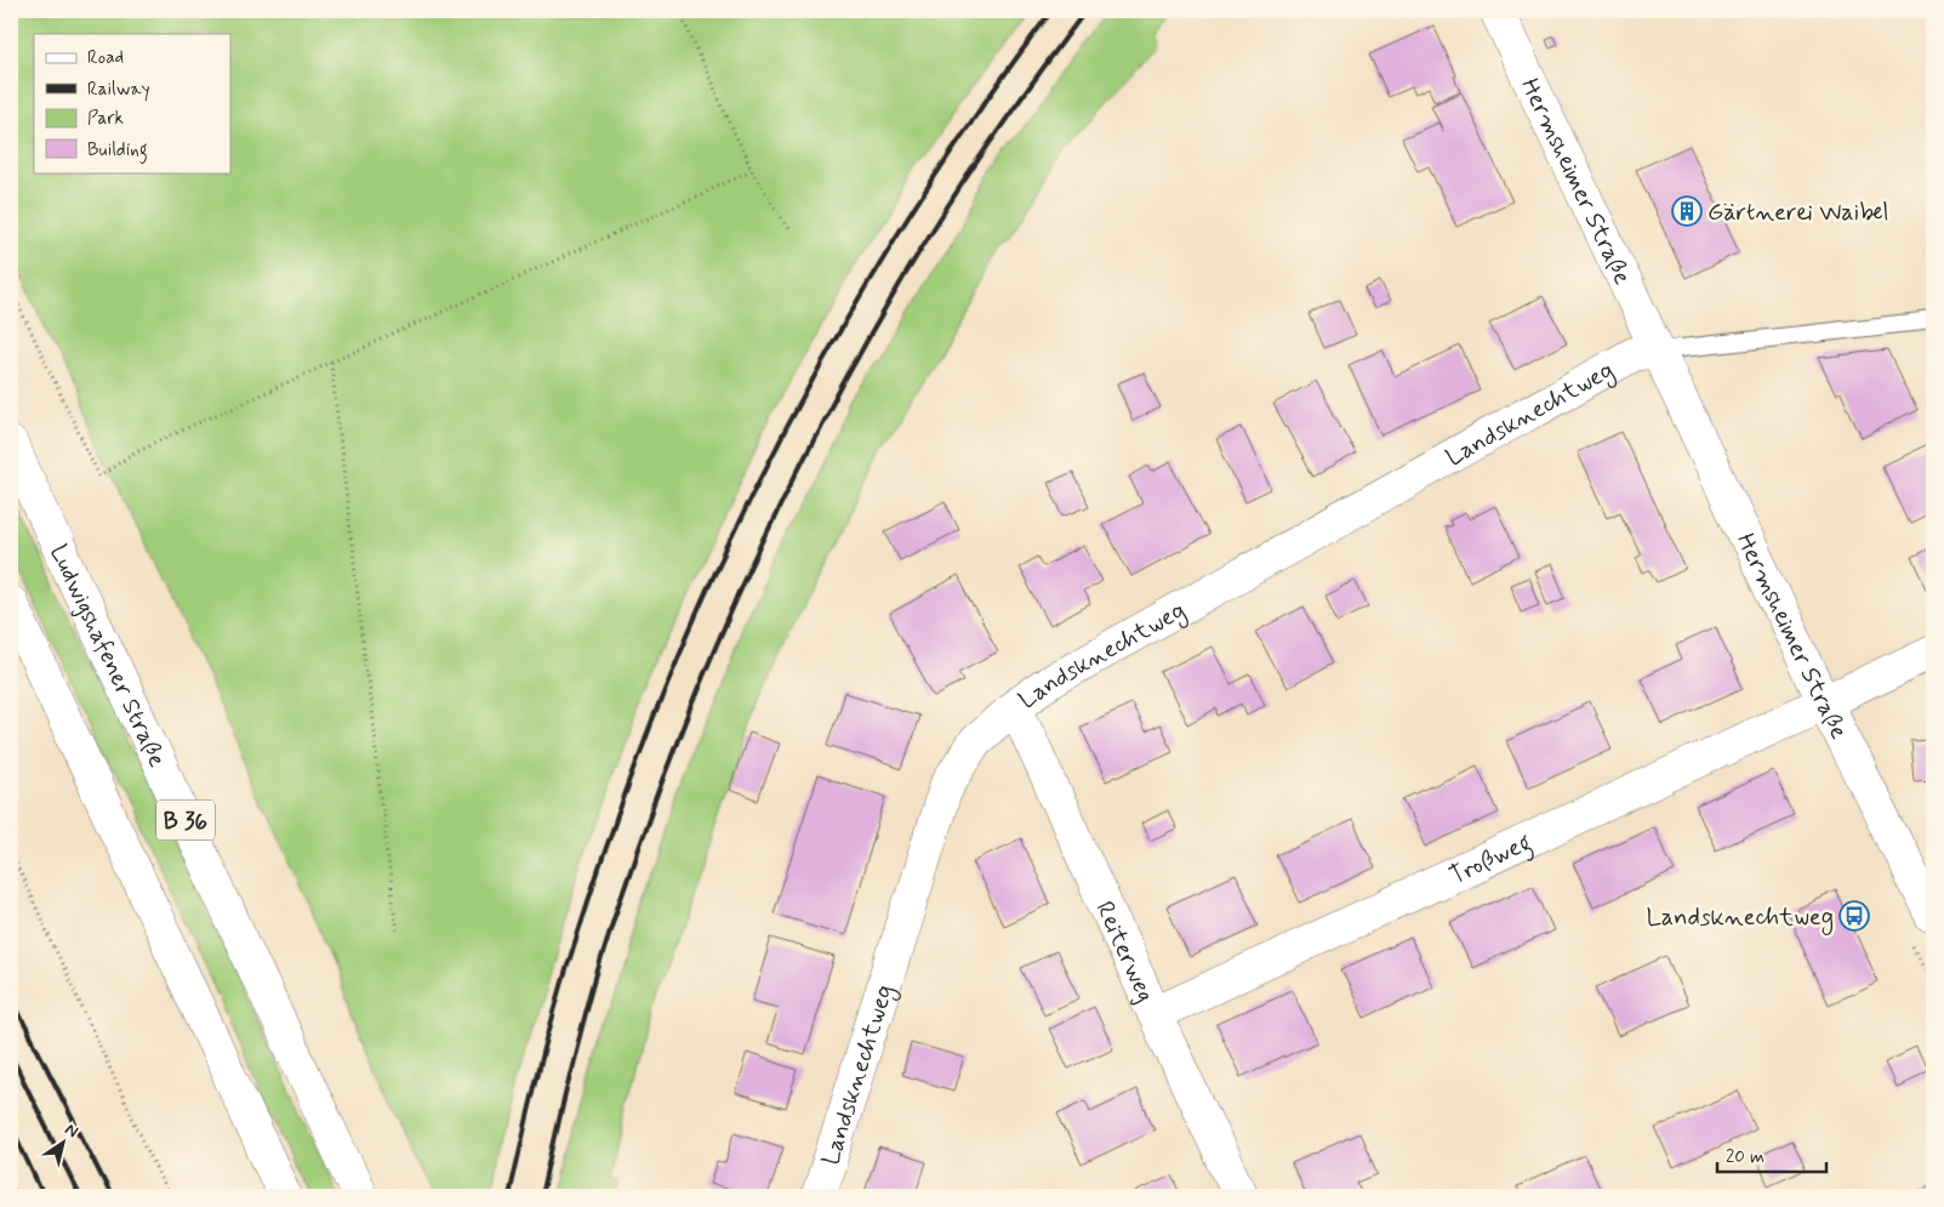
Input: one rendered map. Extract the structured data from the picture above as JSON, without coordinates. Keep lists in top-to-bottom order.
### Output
{
  "streets": {
    "street": [
      "Hermsheimer Straße",
      "Landsknechtweg",
      "Ludwigshafener Straße",
      "B 36",
      "Troßweg",
      "Reiterweg"
    ]
  },
  "crossings": [
    ["Hermsheimer Straße", "Landsknechtweg"],
    ["Hermsheimer Straße", "Troßweg"],
    ["Landsknechtweg", "Reiterweg"],
    ["Troßweg", "Reiterweg"]
  ],
  "places": {
    "building": ["Gärtnerei Waibel"],
    "bus stop": ["Landsknechtweg"]
  },
  "legend": [
    "Road",
    "Railway",
    "Park",
    "Building"
  ],
  "scale_bar": "20 m",
  "north": "top right"
}
